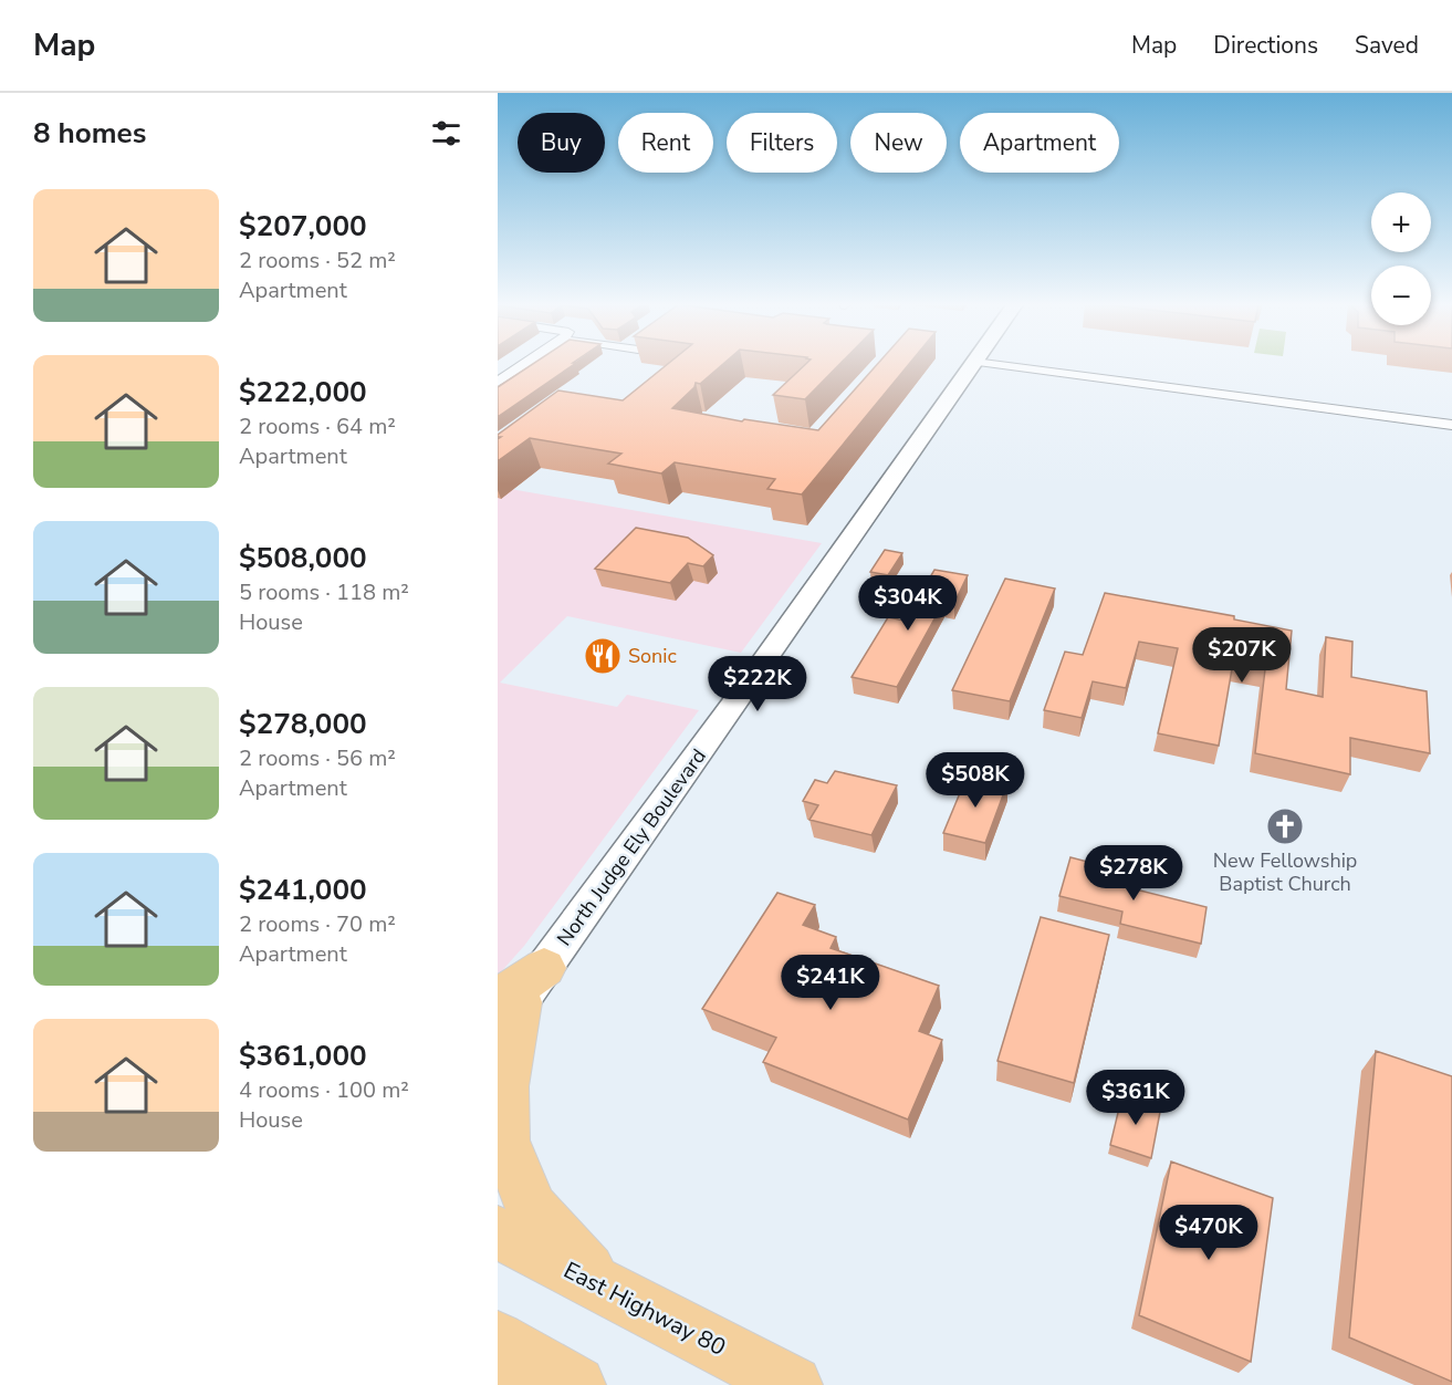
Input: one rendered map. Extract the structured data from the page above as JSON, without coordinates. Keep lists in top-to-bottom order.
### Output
{
  "streets": {
    "main road": ["North Judge Ely Boulevard", "East Highway 80"]
  },
  "places": {
    "restaurant": ["Sonic"],
    "church": ["New Fellowship Baptist Church"]
  },
  "page": {
    "header": "Map",
    "nav": ["Map", "Directions", "Saved"],
    "heading": "8 homes",
    "chip": [
      "Buy",
      "Rent",
      "Filters",
      "New",
      "Apartment"
    ],
    "list": [
      {
        "name": "$207,000",
        "note": "2 rooms · 52 m² · Apartment"
      },
      {
        "name": "$222,000",
        "note": "2 rooms · 64 m² · Apartment"
      },
      {
        "name": "$508,000",
        "note": "5 rooms · 118 m² · House"
      },
      {
        "name": "$278,000",
        "note": "2 rooms · 56 m² · Apartment"
      },
      {
        "name": "$241,000",
        "note": "2 rooms · 70 m² · Apartment"
      },
      {
        "name": "$361,000",
        "note": "4 rooms · 100 m² · House"
      }
    ],
    "map_buttons": ["+", "−"],
    "price": [
      "$304K",
      "$207K",
      "$222K",
      "$508K",
      "$278K",
      "$241K",
      "$361K",
      "$470K"
    ]
  }
}
